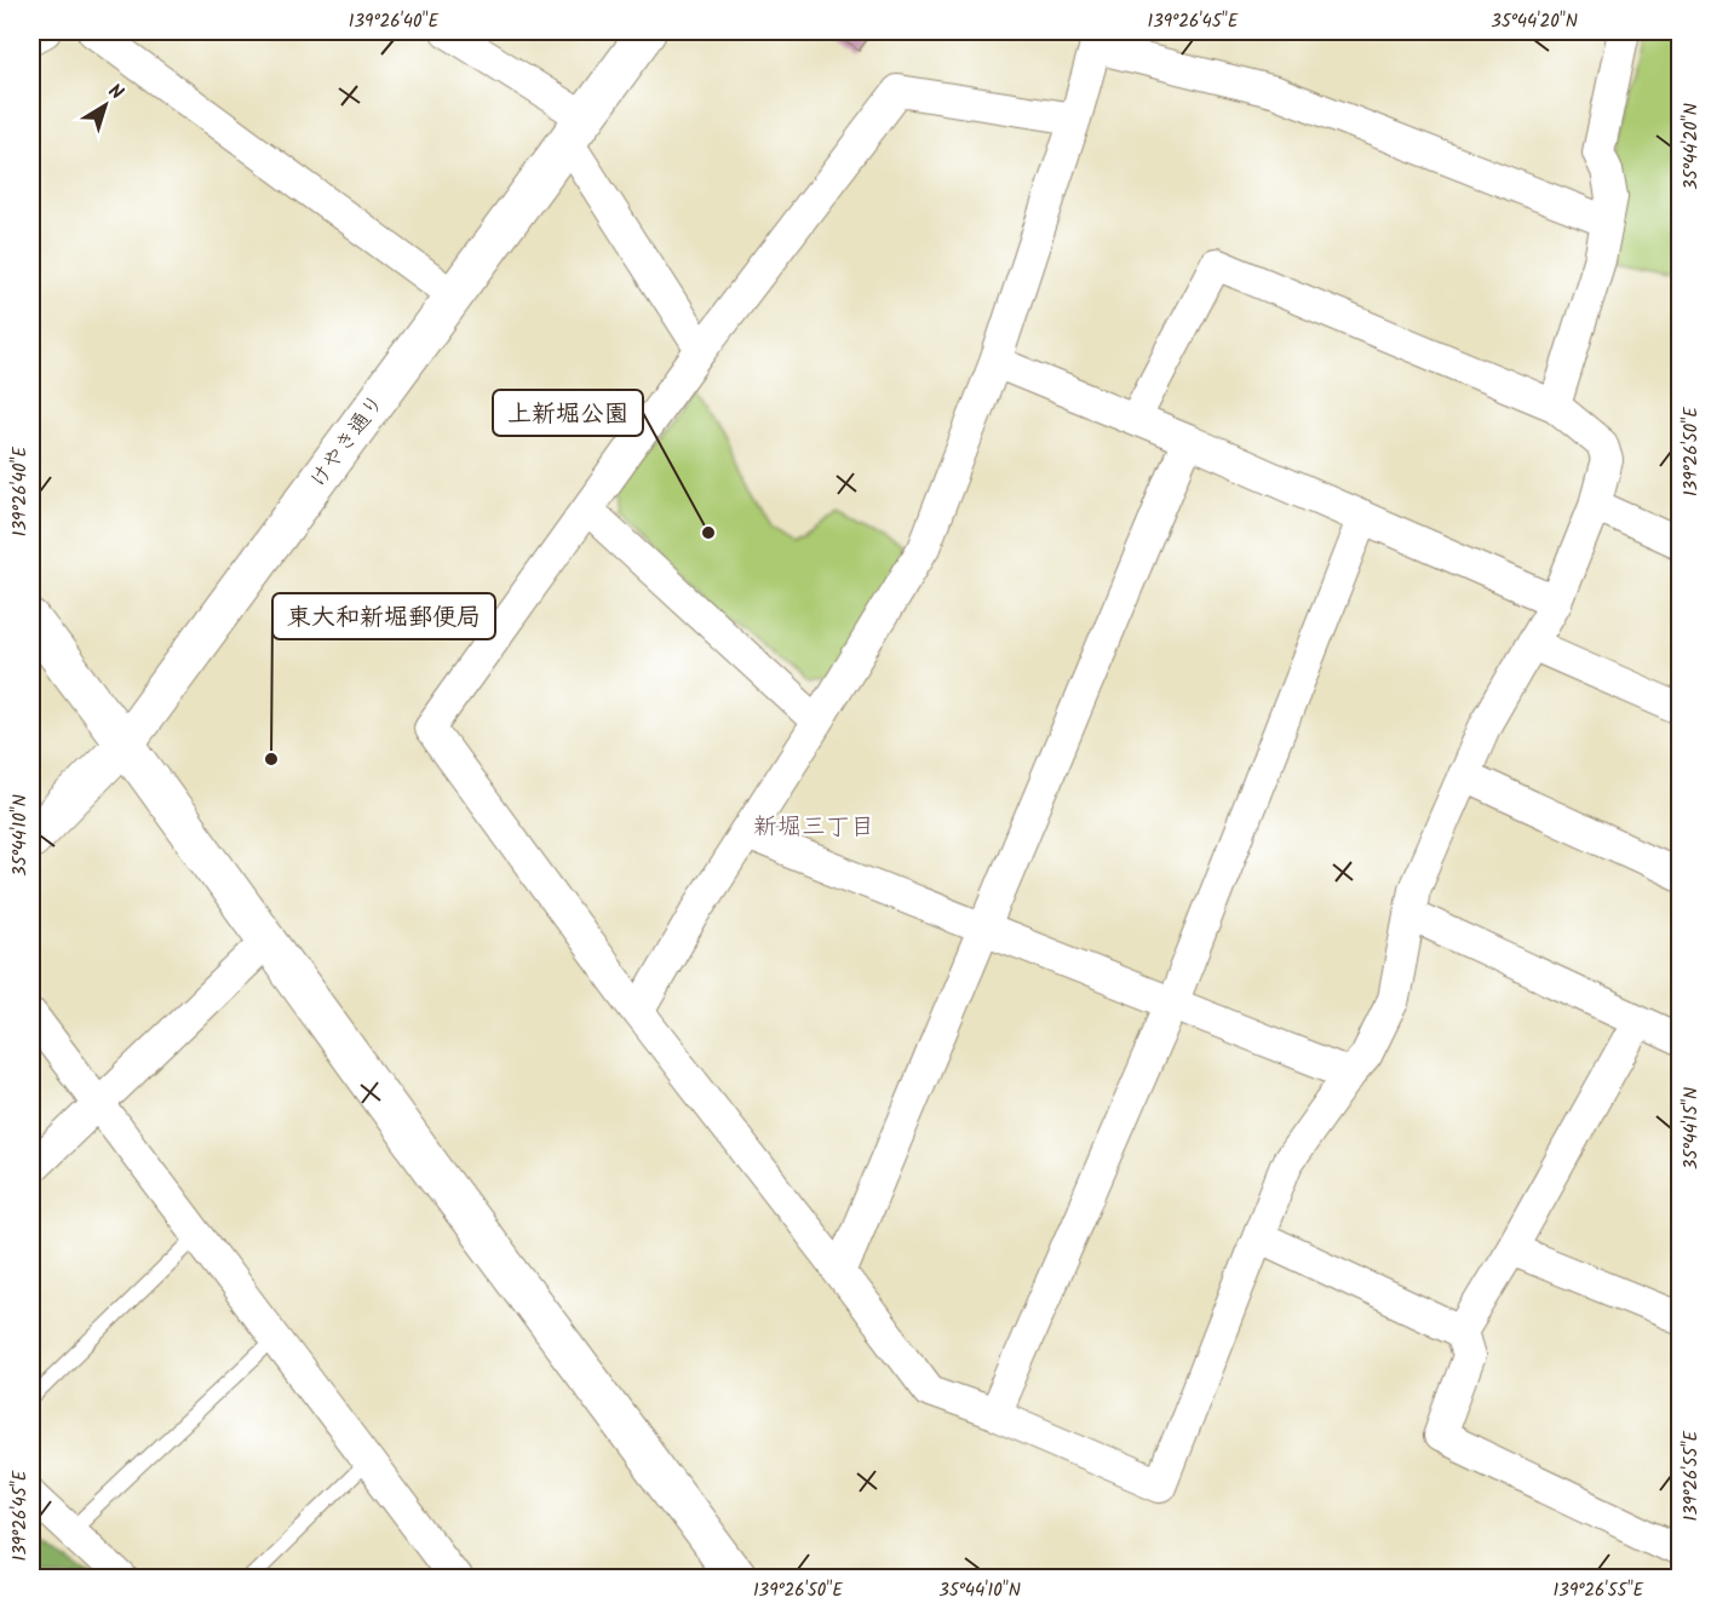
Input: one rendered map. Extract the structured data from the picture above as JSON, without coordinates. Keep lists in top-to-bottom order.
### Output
{
  "streets": {
    "street": ["けやき通り"]
  },
  "districts": ["新堀三丁目"],
  "places": ["上新堀公園", "東大和新堀郵便局"],
  "north": "top right",
  "coordinates": [
    "139°26'40\"E",
    "139°26'45\"E",
    "35°44'20\"N",
    "139°26'50\"E",
    "35°44'10\"N",
    "35°44'15\"N",
    "139°26'55\"E"
  ]
}
